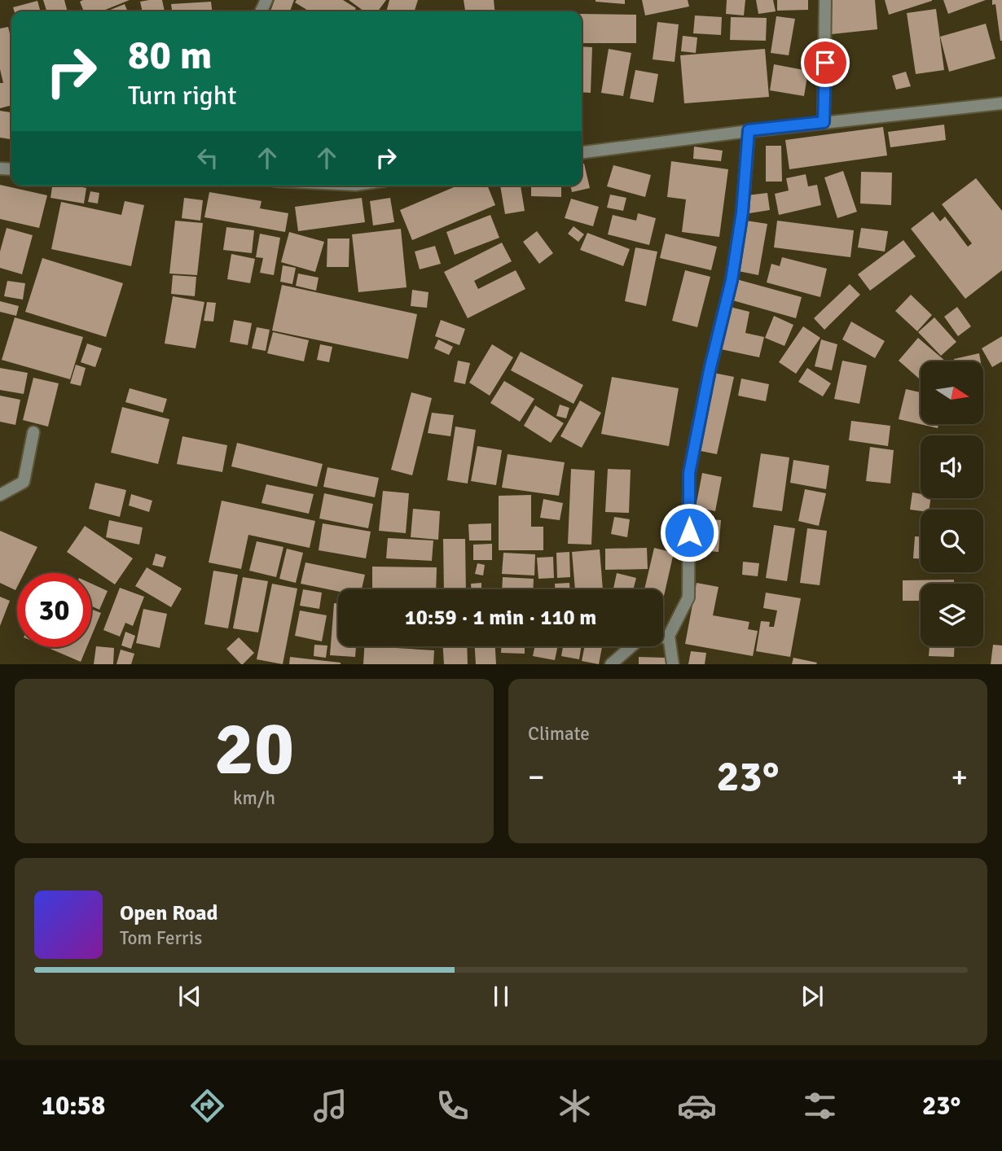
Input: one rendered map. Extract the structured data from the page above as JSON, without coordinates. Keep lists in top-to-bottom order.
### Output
{
  "north": "right",
  "page": {
    "turn": ["80 m", "Turn right"],
    "limit": "30",
    "trip": "10:59 · 1 min · 110 m",
    "tile": [
      ["20", "km/h"],
      "Climate"
    ],
    "heat": ["−", "23°", "+"],
    "song": ["Open Road", "Tom Ferris"],
    "tabs": ["10:58", "23°"]
  }
}
